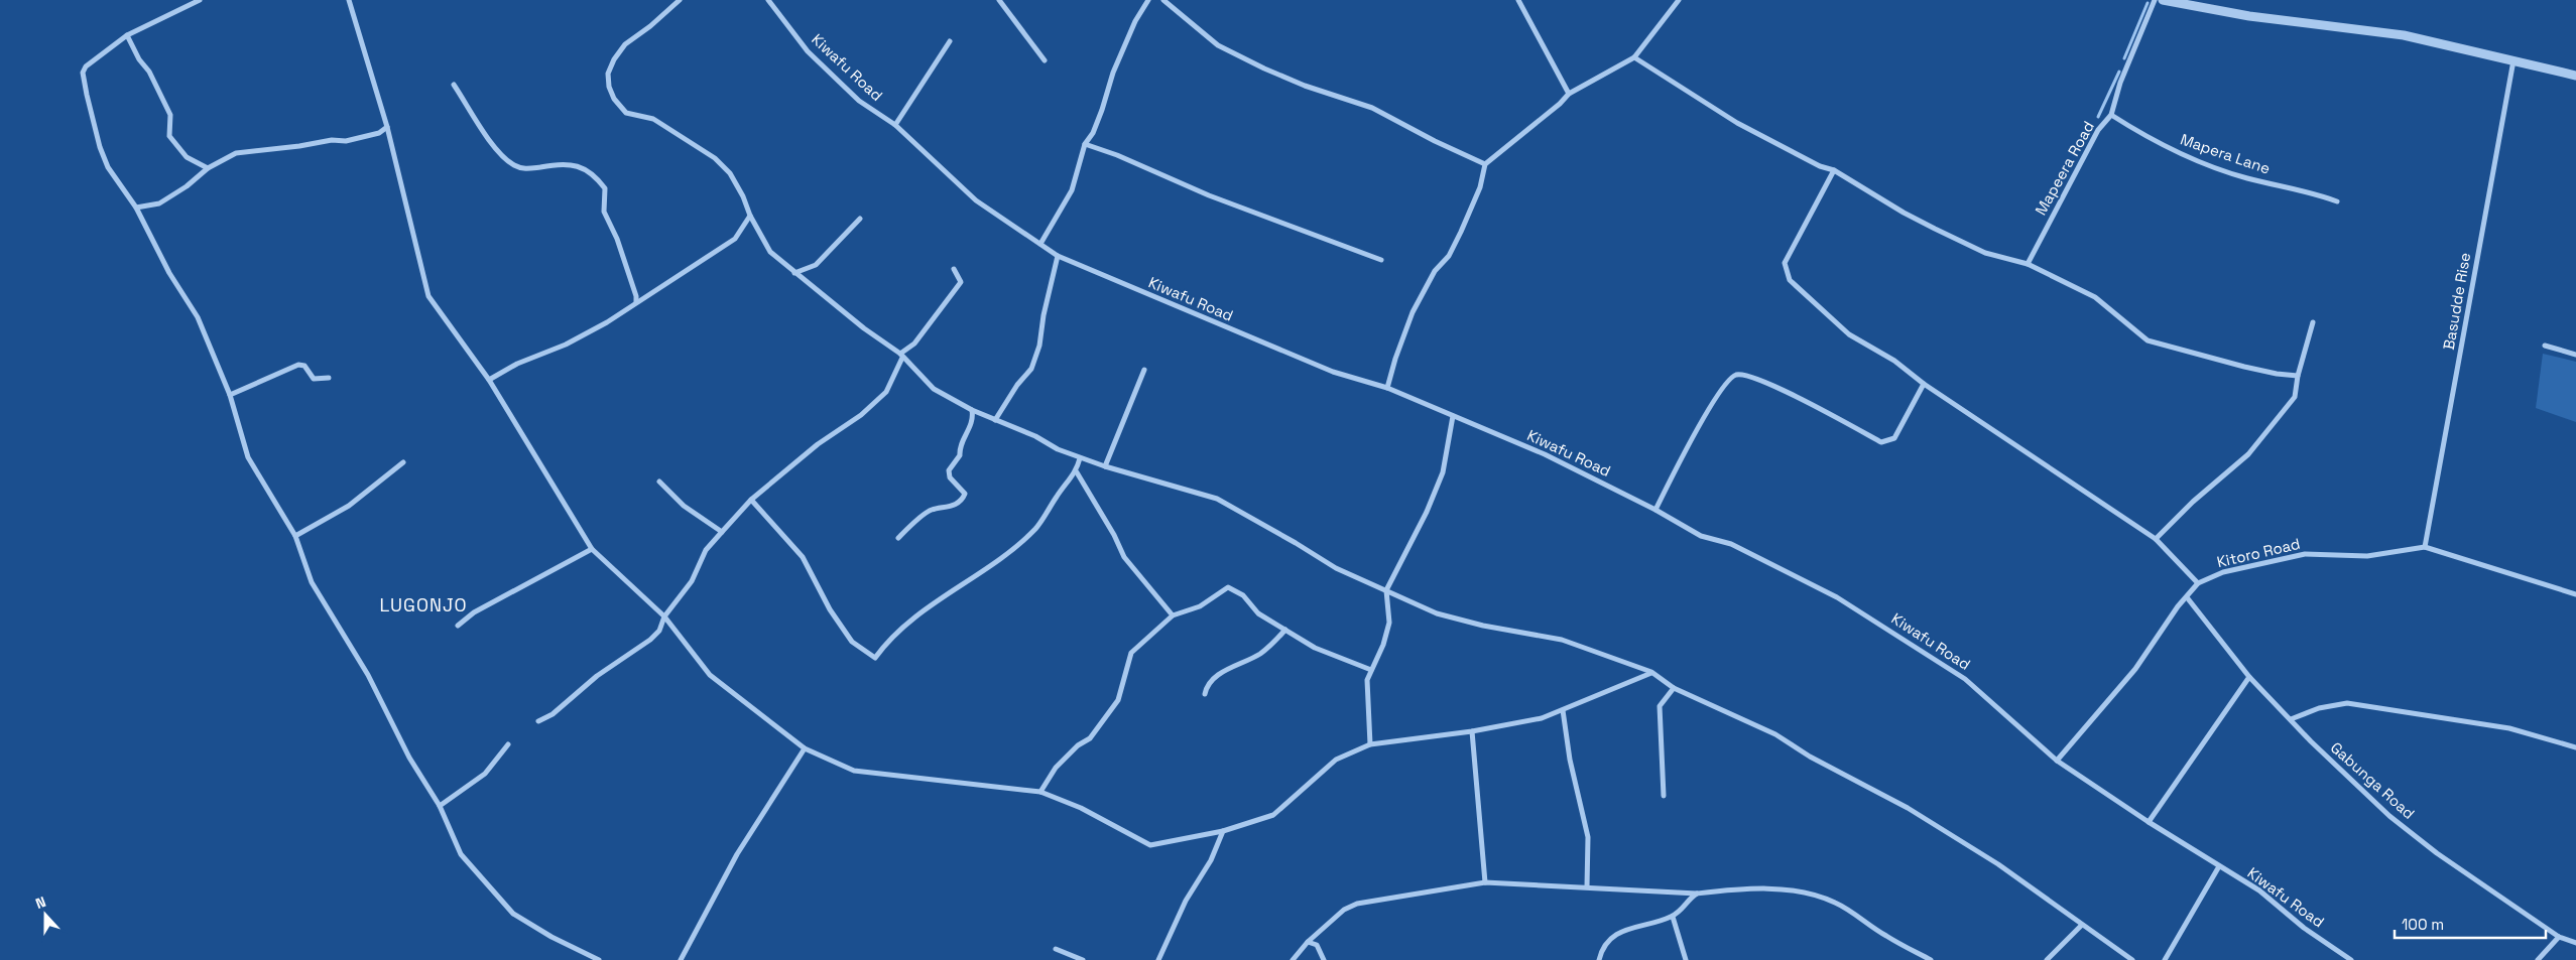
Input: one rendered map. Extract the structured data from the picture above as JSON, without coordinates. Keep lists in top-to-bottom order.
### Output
{
  "streets": {
    "street": [
      "Kiwafu Road",
      "Mapera Lane",
      "Mapeera Road",
      "Basudde Rise",
      "Kitoro Road",
      "Gabunga Road"
    ]
  },
  "crossings": [
    ["Kiwafu Road", "Kitoro Road"],
    ["Mapera Lane", "Mapeera Road"],
    ["Basudde Rise", "Kitoro Road"],
    ["Kitoro Road", "Gabunga Road"]
  ],
  "districts": ["LUGONJO"],
  "scale_bar": "100 m",
  "north": "top"
}
